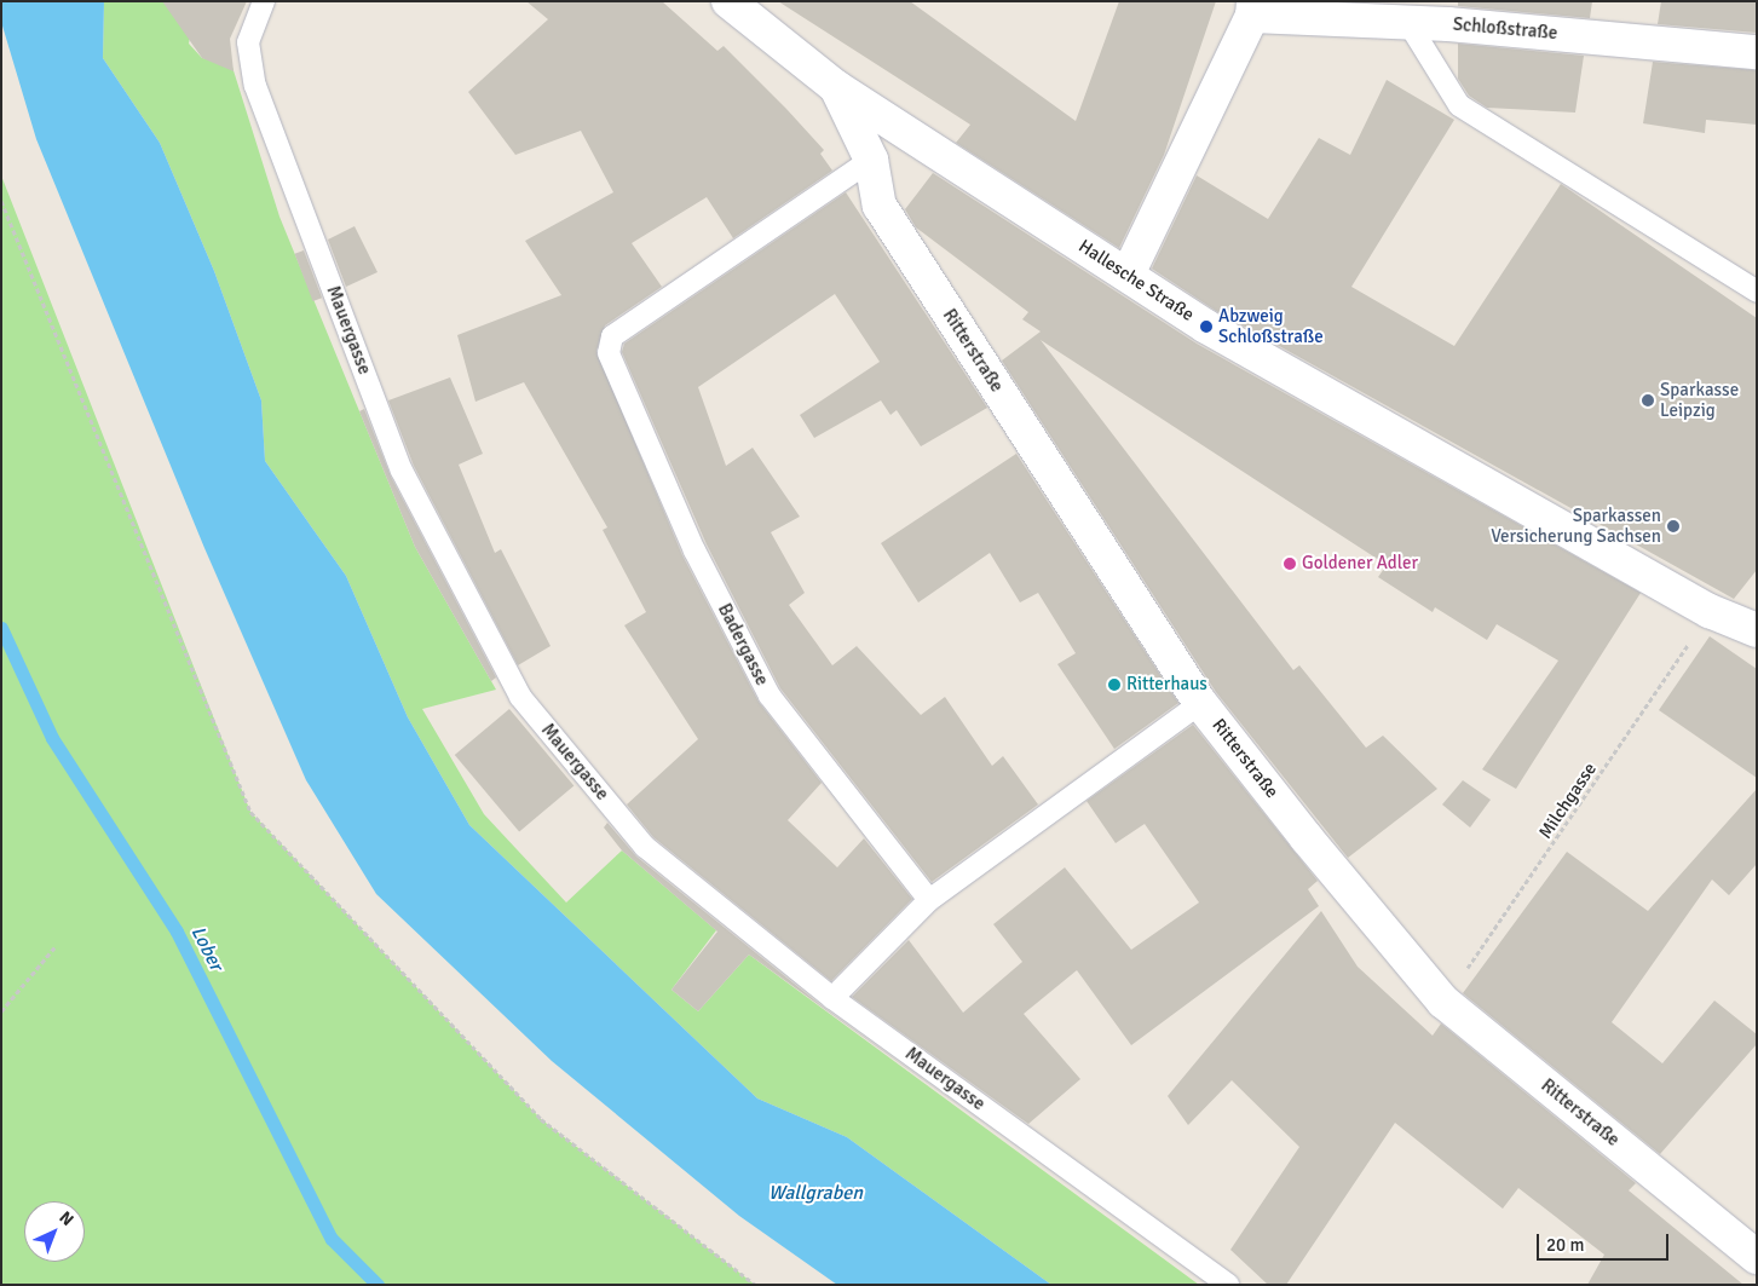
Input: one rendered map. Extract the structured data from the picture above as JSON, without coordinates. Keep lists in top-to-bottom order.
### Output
{
  "streets": {
    "street": ["Schloßstraße", "Hallesche Straße", "Ritterstraße"],
    "lane": ["Mauergasse", "Badergasse"],
    "path": ["Milchgasse"]
  },
  "crossings": [
    ["Schloßstraße", "Hallesche Straße"],
    ["Hallesche Straße", "Ritterstraße"],
    ["Hallesche Straße", "Milchgasse"],
    ["Ritterstraße", "Badergasse"],
    ["Ritterstraße", "Milchgasse"]
  ],
  "water": ["Lober", "Wallgraben"],
  "places": [
    "Abzweig Schloßstraße",
    "Sparkasse Leipzig",
    "Sparkassen Versicherung Sachsen",
    "Goldener Adler",
    "Ritterhaus"
  ],
  "scale_bar": "20 m",
  "north": "top right"
}
